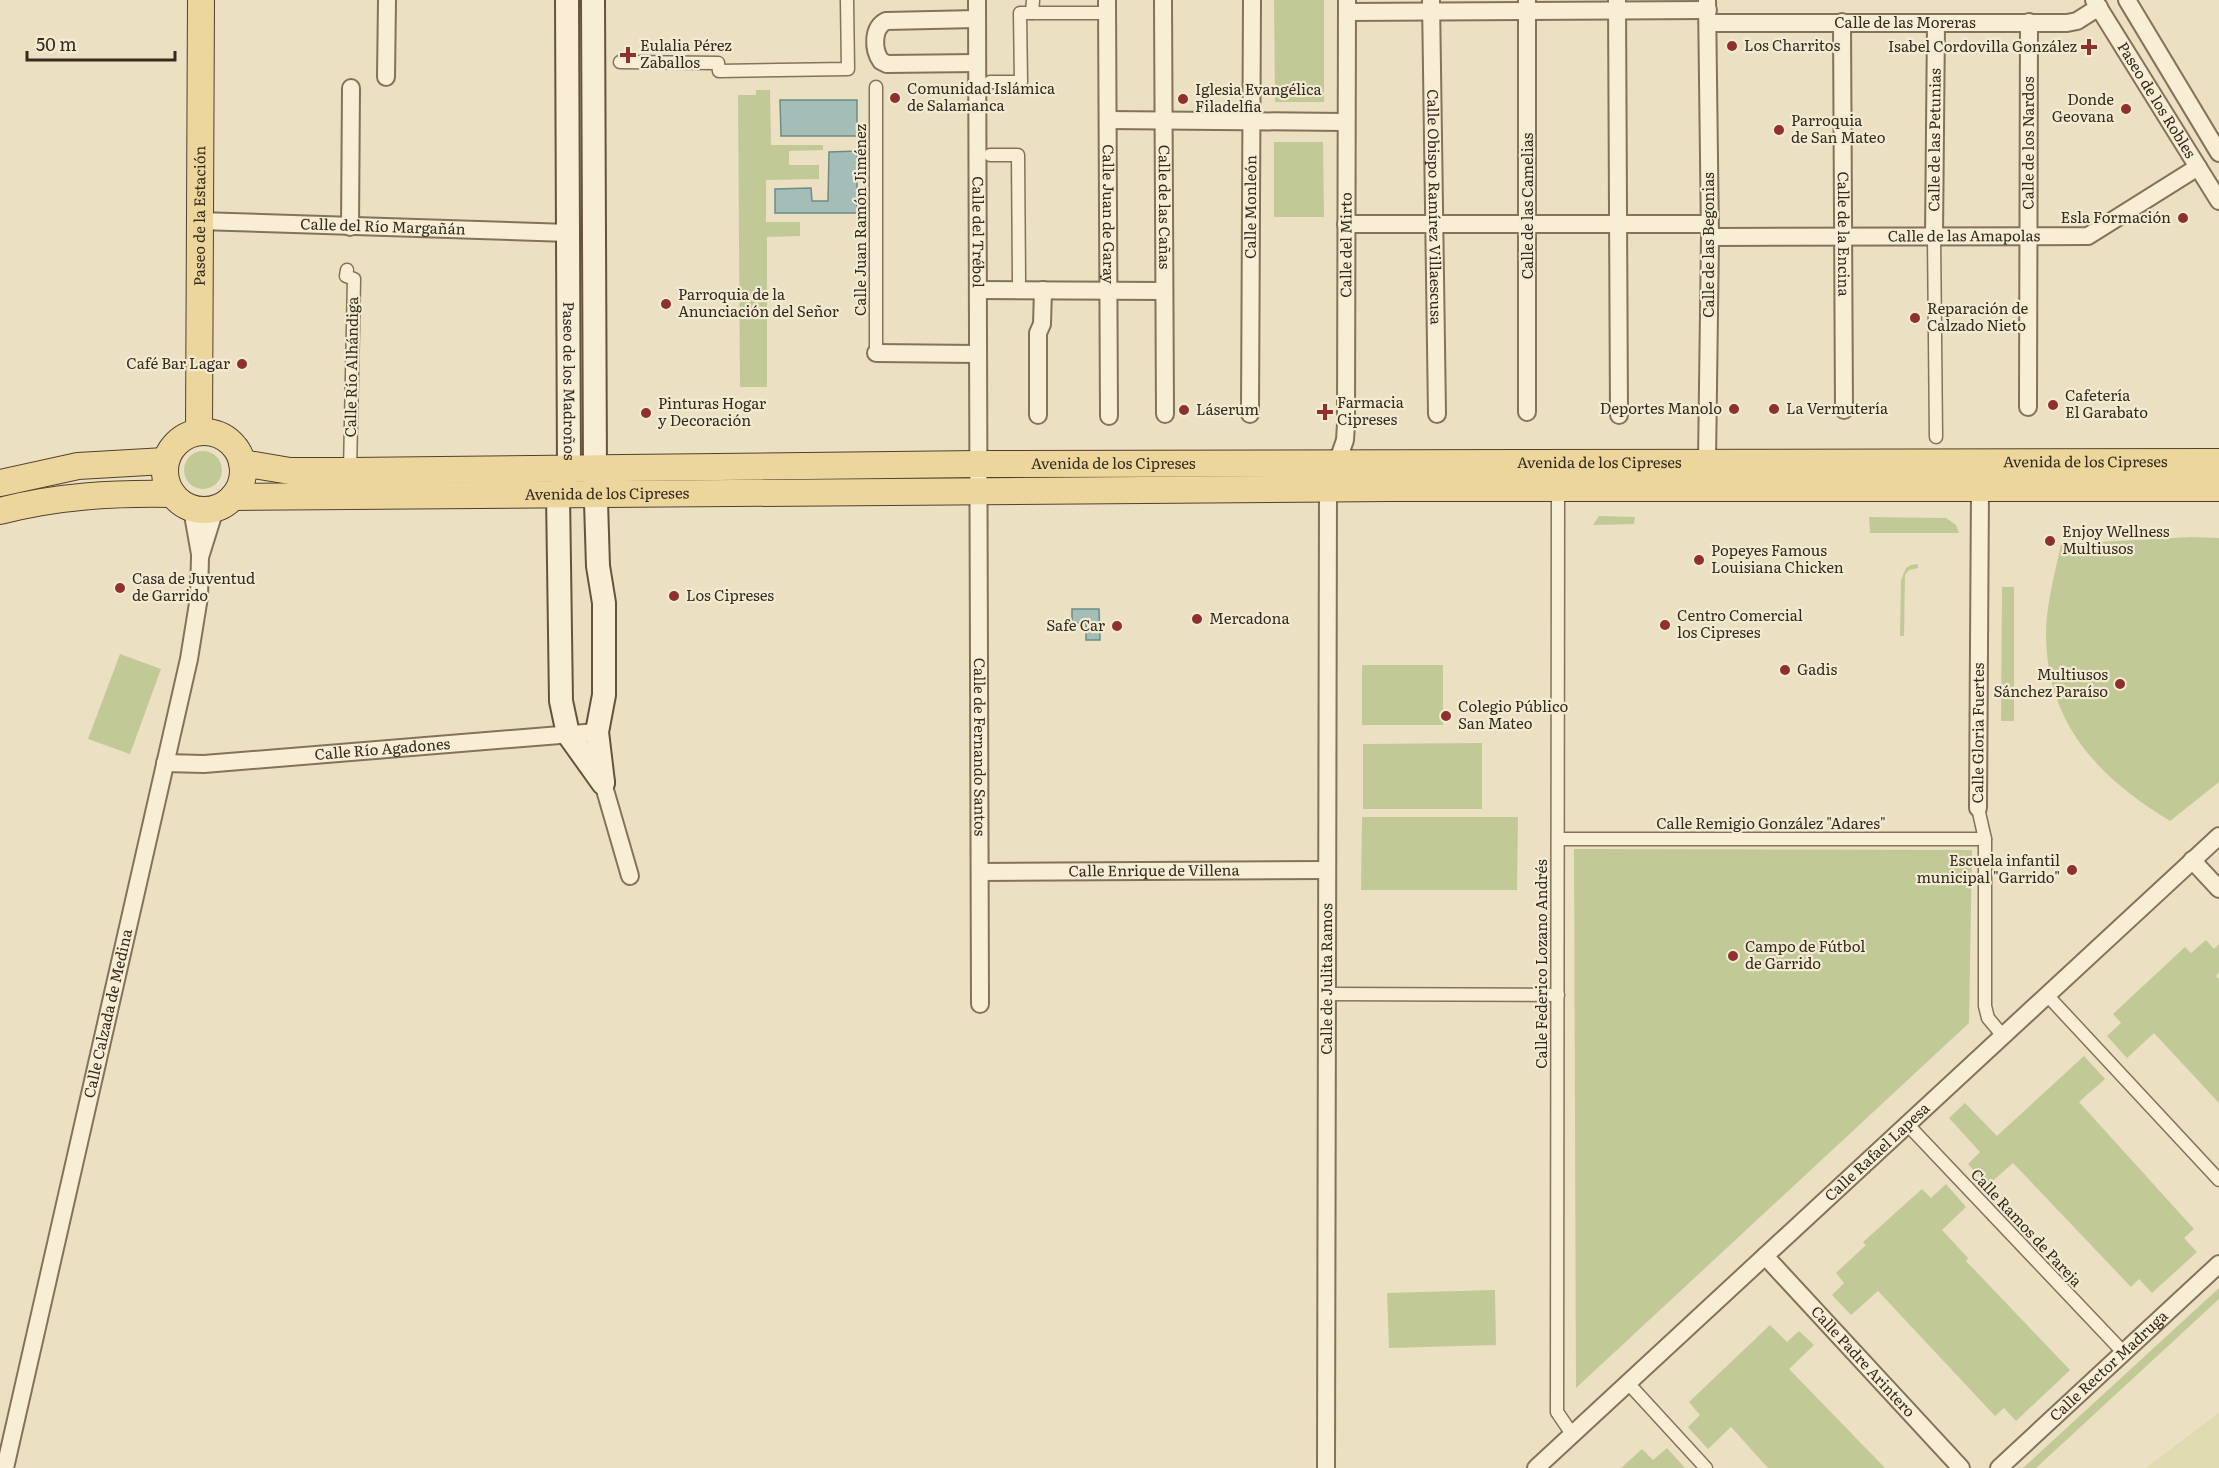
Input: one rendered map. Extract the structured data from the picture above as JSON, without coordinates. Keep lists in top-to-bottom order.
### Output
{
  "streets": {
    "main road": ["Paseo de la Estación", "Paseo de los Madroños", "Avenida de los Cipreses"],
    "street": [
      "Calle de las Moreras",
      "Paseo de los Robles",
      "Calle de las Petunias",
      "Calle de los Nardos",
      "Calle de las Camelias",
      "Calle de las Cañas",
      "Calle Monleón",
      "Calle Obispo Ramírez Villaescusa",
      "Calle Juan de Garay",
      "Calle Juan Ramón Jiménez",
      "Calle del Río Margañán",
      "Calle del Trébol",
      "Calle de la Encina",
      "Calle de las Amapolas",
      "Calle de las Begonias",
      "Calle del Mirto",
      "Calle Río Alhándiga",
      "Calle Gloria Fuertes",
      "Calle de Fernando Santos",
      "Calle Río Agadones",
      "Calle Remigio González \"Adares\"",
      "Calle Enrique de Villena",
      "Calle Federico Lozano Andrés",
      "Calle de Julita Ramos",
      "Calle Calzada de Medina",
      "Calle Rafael Lapesa",
      "Calle Ramos de Pareja",
      "Calle Padre Arintero",
      "Calle Rector Madruga"
    ]
  },
  "crossings": [
    ["Calle de las Moreras", "Paseo de los Robles"],
    ["Calle de las Moreras", "Calle de las Petunias"],
    ["Calle de las Moreras", "Calle de los Nardos"],
    ["Calle de las Moreras", "Calle de las Camelias"],
    ["Calle de las Moreras", "Calle Obispo Ramírez Villaescusa"],
    ["Calle de las Moreras", "Calle de la Encina"],
    ["Calle de las Moreras", "Calle de las Begonias"],
    ["Calle de las Moreras", "Calle del Mirto"],
    ["Paseo de los Robles", "Calle de las Amapolas"],
    ["Calle de las Petunias", "Calle de las Amapolas"],
    ["Calle de los Nardos", "Calle de las Amapolas"],
    ["Calle de las Camelias", "Calle de las Amapolas"],
    ["Calle Obispo Ramírez Villaescusa", "Calle de las Amapolas"],
    ["Paseo de la Estación", "Calle del Río Margañán"],
    ["Paseo de la Estación", "Avenida de los Cipreses"],
    ["Paseo de la Estación", "Calle Calzada de Medina"],
    ["Calle del Río Margañán", "Paseo de los Madroños"],
    ["Calle del Trébol", "Avenida de los Cipreses"],
    ["Calle de la Encina", "Calle de las Amapolas"],
    ["Calle de las Amapolas", "Calle de las Begonias"],
    ["Calle de las Amapolas", "Calle del Mirto"],
    ["Calle de las Begonias", "Avenida de los Cipreses"],
    ["Calle del Mirto", "Avenida de los Cipreses"],
    ["Calle del Mirto", "Calle de Julita Ramos"],
    ["Calle Río Alhándiga", "Avenida de los Cipreses"],
    ["Paseo de los Madroños", "Avenida de los Cipreses"],
    ["Paseo de los Madroños", "Calle Río Agadones"],
    ["Avenida de los Cipreses", "Calle Gloria Fuertes"],
    ["Avenida de los Cipreses", "Calle de Fernando Santos"],
    ["Avenida de los Cipreses", "Calle Federico Lozano Andrés"],
    ["Avenida de los Cipreses", "Calle de Julita Ramos"],
    ["Avenida de los Cipreses", "Calle Calzada de Medina"],
    ["Calle Gloria Fuertes", "Calle Remigio González \"Adares\""],
    ["Calle Gloria Fuertes", "Calle Rafael Lapesa"],
    ["Calle de Fernando Santos", "Calle Enrique de Villena"],
    ["Calle Río Agadones", "Calle Calzada de Medina"],
    ["Calle Remigio González \"Adares\"", "Calle Federico Lozano Andrés"],
    ["Calle Enrique de Villena", "Calle de Julita Ramos"],
    ["Calle Federico Lozano Andrés", "Calle Rafael Lapesa"],
    ["Calle Rafael Lapesa", "Calle Ramos de Pareja"],
    ["Calle Rafael Lapesa", "Calle Padre Arintero"],
    ["Calle Ramos de Pareja", "Calle Rector Madruga"]
  ],
  "places": {
    "other": [
      "Los Charritos",
      "Comunidad Islámica de Salamanca",
      "Iglesia Evangélica Filadelfia",
      "Donde Geovana",
      "Parroquia de San Mateo",
      "Esla Formación",
      "Parroquia de la Anunciación del Señor",
      "Reparación de Calzado Nieto",
      "Café Bar Lagar",
      "Cafetería El Garabato",
      "Deportes Manolo",
      "La Vermutería",
      "Láserum",
      "Pinturas Hogar y Decoración",
      "Enjoy Wellness Multiusos",
      "Popeyes Famous Louisiana Chicken",
      "Casa de Juventud de Garrido",
      "Los Cipreses",
      "Mercadona",
      "Centro Comercial los Cipreses",
      "Safe Car",
      "Gadis",
      "Multiusos Sánchez Paraíso",
      "Colegio Público San Mateo",
      "Escuela infantil municipal \"Garrido\"",
      "Campo de Fútbol de Garrido"
    ],
    "health": ["Isabel Cordovilla González", "Eulalia Pérez Zaballos", "Farmacia Cipreses"]
  },
  "scale_bar": "50 m"
}
